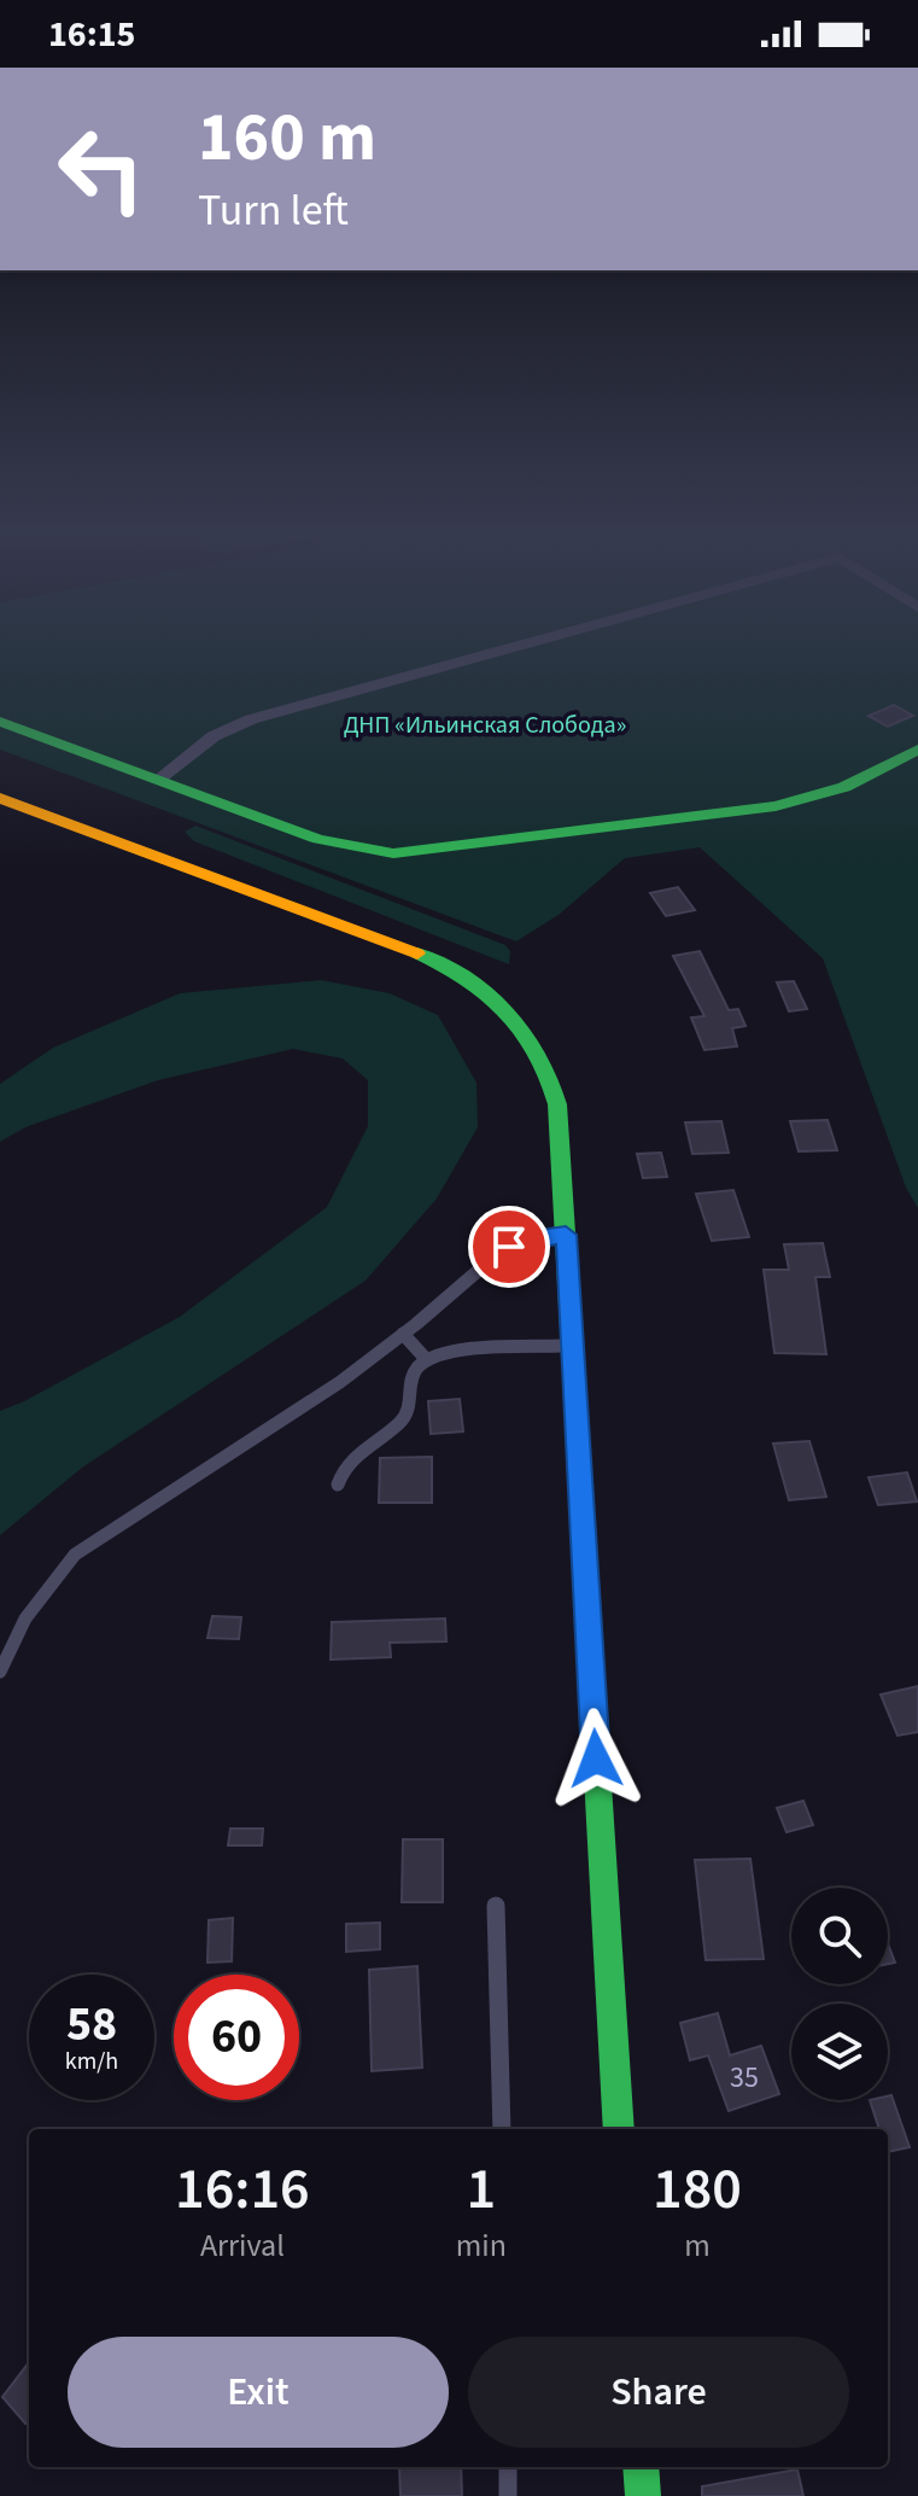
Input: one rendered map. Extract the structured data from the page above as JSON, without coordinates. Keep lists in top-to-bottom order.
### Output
{
  "parks": ["ДНП «Ильинская Слобода»"],
  "house_numbers": ["35"],
  "page": {
    "status": "16:15",
    "turn": ["160 m", "Turn left"],
    "speed": "58 km/h",
    "limit": "60",
    "eta": [
      "16:16",
      "Arrival",
      "1",
      "min",
      "180",
      "m"
    ],
    "buttons": ["Exit", "Share"]
  }
}
